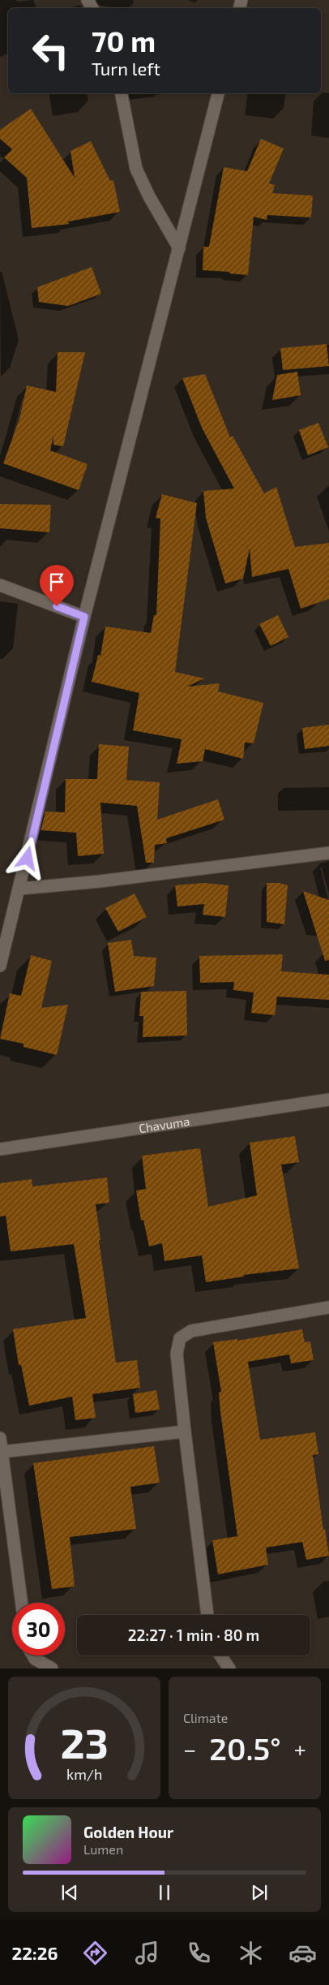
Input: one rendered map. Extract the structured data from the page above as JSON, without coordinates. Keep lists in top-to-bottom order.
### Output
{
  "streets": {
    "street": ["Chavuma"]
  },
  "page": {
    "turn": ["70 m", "Turn left"],
    "limit": "30",
    "trip": "22:27 · 1 min · 80 m",
    "tile": "Climate",
    "heat": ["−", "20.5°", "+"],
    "song": ["Golden Hour", "Lumen"],
    "tabs": "22:26",
    "gauge": ["23", "km/h"]
  }
}
